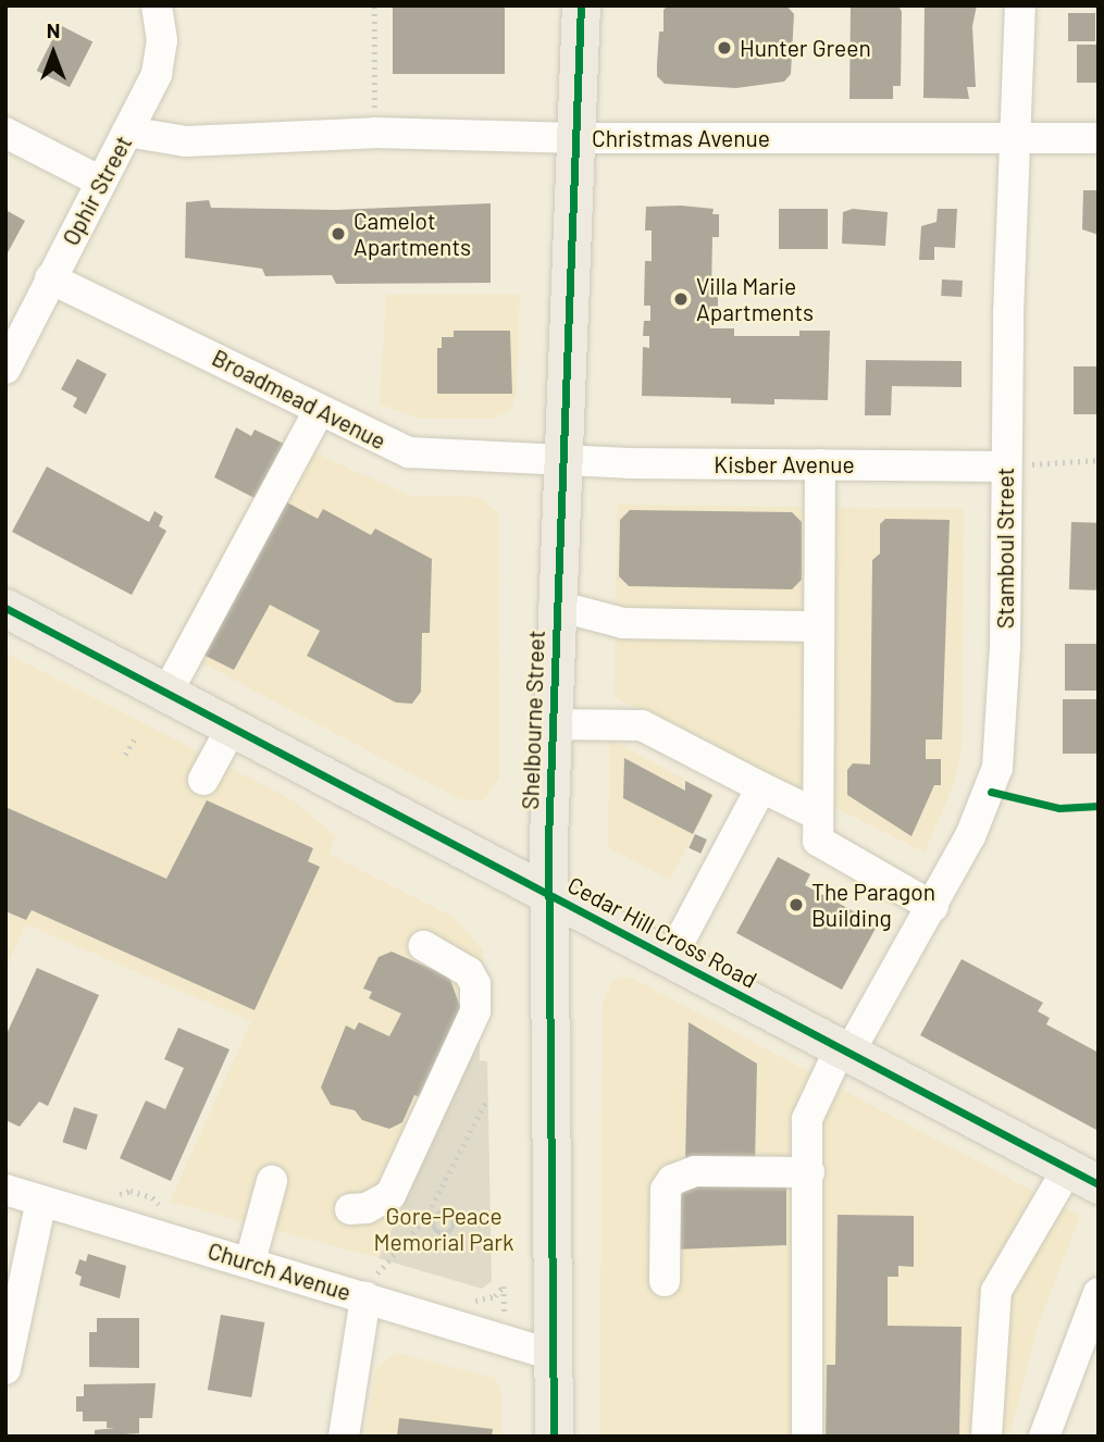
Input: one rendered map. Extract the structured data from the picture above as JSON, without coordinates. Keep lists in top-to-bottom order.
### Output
{
  "streets": {
    "main road": ["Shelbourne Street", "Cedar Hill Cross Road"],
    "street": [
      "Christmas Avenue",
      "Ophir Street",
      "Broadmead Avenue",
      "Kisber Avenue",
      "Stamboul Street",
      "Church Avenue"
    ]
  },
  "crossings": [
    ["Christmas Avenue", "Ophir Street"],
    ["Christmas Avenue", "Stamboul Street"],
    ["Christmas Avenue", "Shelbourne Street"],
    ["Ophir Street", "Broadmead Avenue"],
    ["Broadmead Avenue", "Kisber Avenue"],
    ["Broadmead Avenue", "Shelbourne Street"],
    ["Kisber Avenue", "Stamboul Street"],
    ["Kisber Avenue", "Shelbourne Street"],
    ["Stamboul Street", "Cedar Hill Cross Road"],
    ["Shelbourne Street", "Cedar Hill Cross Road"],
    ["Shelbourne Street", "Church Avenue"]
  ],
  "parks": ["Gore-Peace Memorial Park"],
  "places": [
    "Hunter Green",
    "Camelot Apartments",
    "Villa Marie Apartments",
    "The Paragon Building"
  ],
  "north": "top"
}
